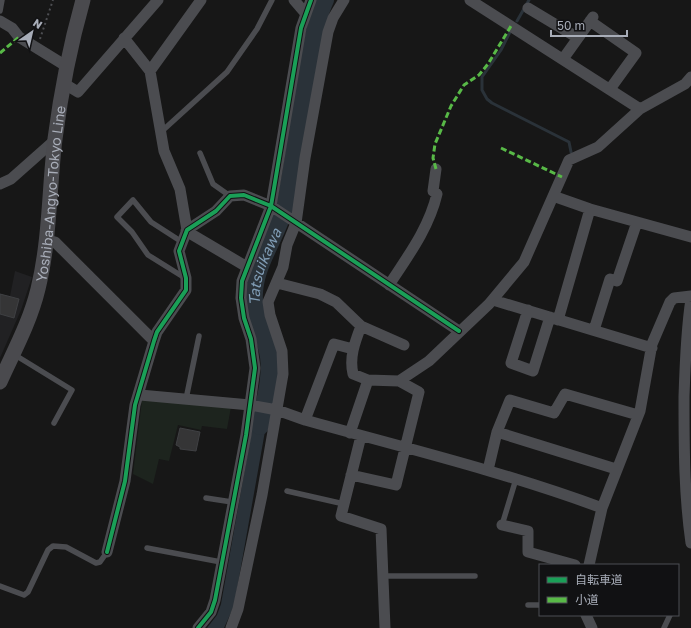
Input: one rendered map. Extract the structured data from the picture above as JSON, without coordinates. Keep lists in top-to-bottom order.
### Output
{
  "streets": {
    "main road": ["Yoshiba-Angyo-Tokyo Line"]
  },
  "water": ["Tatsuikawa"],
  "legend": ["自転車道", "小道"],
  "scale_bar": "50 m",
  "north": "top right"
}
